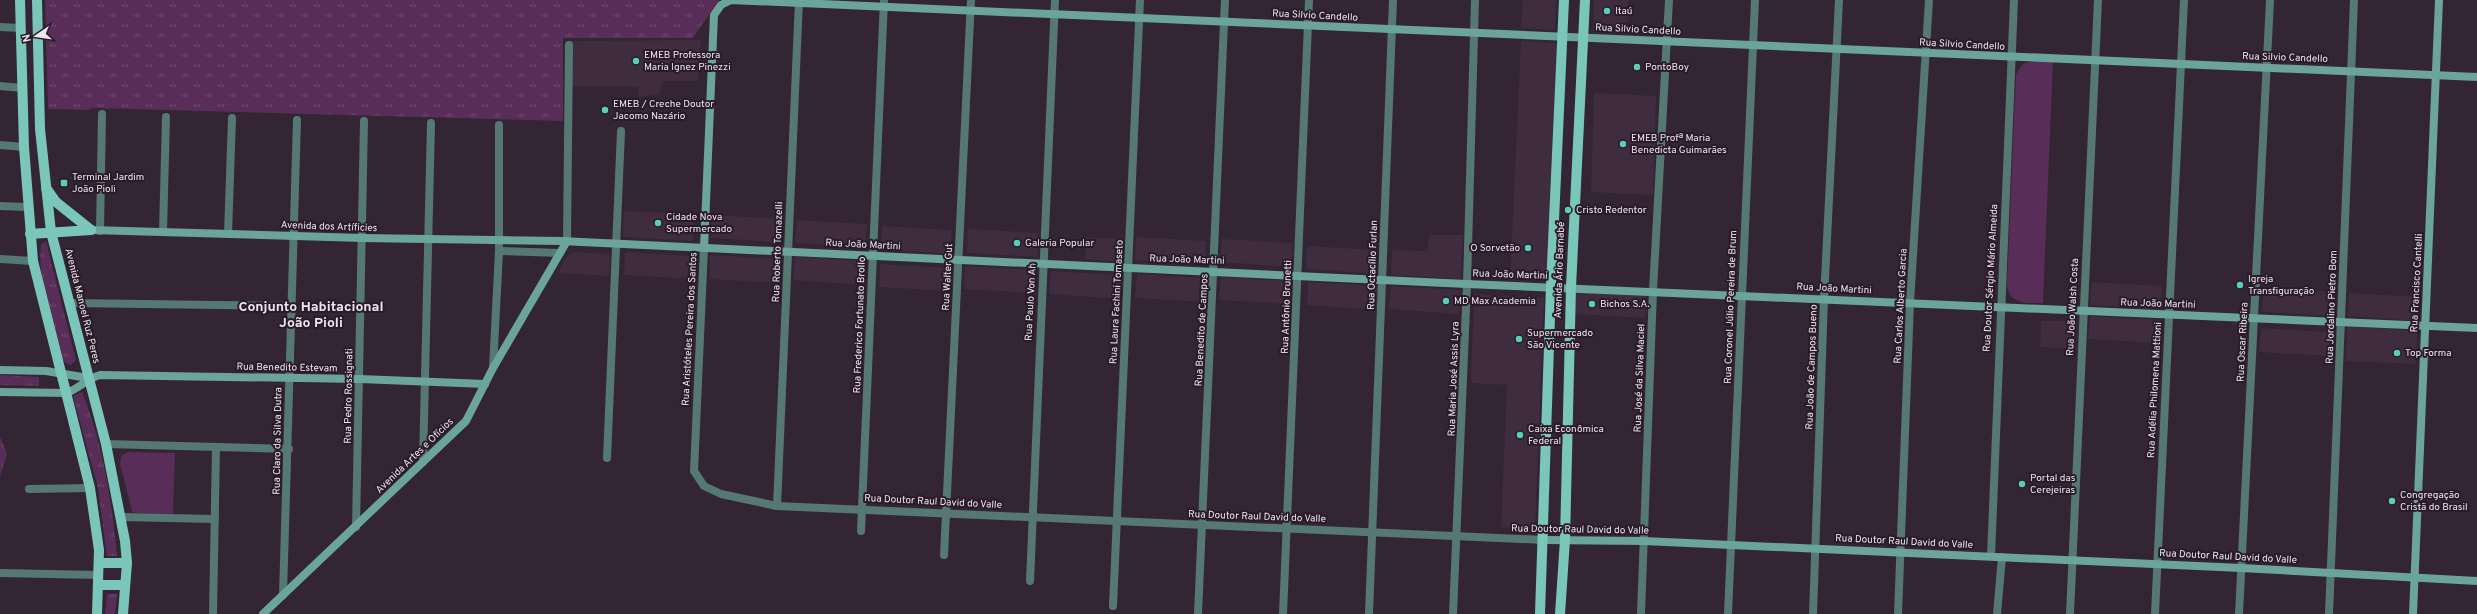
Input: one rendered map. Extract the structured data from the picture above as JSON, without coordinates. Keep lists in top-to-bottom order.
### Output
{
  "streets": {
    "main road": ["Avenida Ário Barnabé", "Avenida Manoel Ruz Peres"],
    "street": [
      "Rua Silvio Candello",
      "Avenida dos Artíficies",
      "Rua João Martini",
      "Rua Roberto Tomazelli",
      "Rua Octacílio Furlan",
      "Rua Walter Gut",
      "Rua Doutor Sérgio Mário Almeida",
      "Rua Francisco Cantelli",
      "Rua Paulo Von Ah",
      "Rua Laura Fachini Tomaseto",
      "Rua Carlos Alberto Garcia",
      "Rua Antônio Brunetti",
      "Rua Coronel Júlio Pereira de Brum",
      "Rua João Walsh Costa",
      "Rua Jordalino Pietro Bom",
      "Rua Frederico Fortunato Brollo",
      "Rua Aristóteles Pereira dos Santos",
      "Rua Benedito de Campos",
      "Rua Oscar Ribeira",
      "Rua João de Campos Bueno",
      "Rua Benedito Estevam",
      "Rua José da Silva Maciel",
      "Rua Maria José Assis Lyra",
      "Rua Adélia Philomena Mattioni",
      "Rua Pedro Rossignati",
      "Rua Claro da Silva Dutra",
      "Avenida Artes e Ofícios",
      "Rua Doutor Raul David do Valle"
    ]
  },
  "crossings": [
    ["Rua Silvio Candello", "Rua Roberto Tomazelli"],
    ["Rua Silvio Candello", "Rua Octacílio Furlan"],
    ["Rua Silvio Candello", "Avenida Ário Barnabé"],
    ["Rua Silvio Candello", "Rua Walter Gut"],
    ["Rua Silvio Candello", "Rua Doutor Sérgio Mário Almeida"],
    ["Rua Silvio Candello", "Rua Francisco Cantelli"],
    ["Rua Silvio Candello", "Rua Paulo Von Ah"],
    ["Rua Silvio Candello", "Rua Laura Fachini Tomaseto"],
    ["Rua Silvio Candello", "Rua Carlos Alberto Garcia"],
    ["Rua Silvio Candello", "Rua Antônio Brunetti"],
    ["Rua Silvio Candello", "Rua Coronel Júlio Pereira de Brum"],
    ["Rua Silvio Candello", "Rua João Walsh Costa"],
    ["Rua Silvio Candello", "Rua Jordalino Pietro Bom"],
    ["Rua Silvio Candello", "Rua Frederico Fortunato Brollo"],
    ["Rua Silvio Candello", "Rua Aristóteles Pereira dos Santos"],
    ["Rua Silvio Candello", "Rua Benedito de Campos"],
    ["Rua Silvio Candello", "Rua Oscar Ribeira"],
    ["Rua Silvio Candello", "Rua João de Campos Bueno"],
    ["Rua Silvio Candello", "Rua José da Silva Maciel"],
    ["Rua Silvio Candello", "Rua Maria José Assis Lyra"],
    ["Rua Silvio Candello", "Rua Adélia Philomena Mattioni"],
    ["Avenida dos Artíficies", "Rua João Martini"],
    ["Avenida dos Artíficies", "Rua Pedro Rossignati"],
    ["Avenida dos Artíficies", "Rua Claro da Silva Dutra"],
    ["Avenida dos Artíficies", "Avenida Artes e Ofícios"],
    ["Rua João Martini", "Rua Roberto Tomazelli"],
    ["Rua João Martini", "Rua Octacílio Furlan"],
    ["Rua João Martini", "Avenida Ário Barnabé"],
    ["Rua João Martini", "Rua Walter Gut"],
    ["Rua João Martini", "Rua Doutor Sérgio Mário Almeida"],
    ["Rua João Martini", "Rua Francisco Cantelli"],
    ["Rua João Martini", "Rua Paulo Von Ah"],
    ["Rua João Martini", "Rua Laura Fachini Tomaseto"],
    ["Rua João Martini", "Rua Carlos Alberto Garcia"],
    ["Rua João Martini", "Rua Antônio Brunetti"],
    ["Rua João Martini", "Rua Coronel Júlio Pereira de Brum"],
    ["Rua João Martini", "Rua João Walsh Costa"],
    ["Rua João Martini", "Rua Jordalino Pietro Bom"],
    ["Rua João Martini", "Rua Frederico Fortunato Brollo"],
    ["Rua João Martini", "Rua Aristóteles Pereira dos Santos"],
    ["Rua João Martini", "Rua Benedito de Campos"],
    ["Rua João Martini", "Rua Oscar Ribeira"],
    ["Rua João Martini", "Rua João de Campos Bueno"],
    ["Rua João Martini", "Rua José da Silva Maciel"],
    ["Rua João Martini", "Rua Maria José Assis Lyra"],
    ["Rua João Martini", "Rua Adélia Philomena Mattioni"],
    ["Rua João Martini", "Avenida Artes e Ofícios"],
    ["Rua Roberto Tomazelli", "Rua Aristóteles Pereira dos Santos"],
    ["Rua Roberto Tomazelli", "Rua Doutor Raul David do Valle"],
    ["Rua Octacílio Furlan", "Rua Doutor Raul David do Valle"],
    ["Avenida Ário Barnabé", "Rua Doutor Raul David do Valle"],
    ["Rua Walter Gut", "Rua Doutor Raul David do Valle"],
    ["Rua Doutor Sérgio Mário Almeida", "Rua Doutor Raul David do Valle"],
    ["Rua Francisco Cantelli", "Rua Doutor Raul David do Valle"],
    ["Rua Paulo Von Ah", "Rua Doutor Raul David do Valle"],
    ["Rua Laura Fachini Tomaseto", "Rua Doutor Raul David do Valle"],
    ["Avenida Manoel Ruz Peres", "Rua Benedito Estevam"],
    ["Rua Carlos Alberto Garcia", "Rua Doutor Raul David do Valle"],
    ["Rua Antônio Brunetti", "Rua Doutor Raul David do Valle"],
    ["Rua Coronel Júlio Pereira de Brum", "Rua Doutor Raul David do Valle"],
    ["Rua João Walsh Costa", "Rua Doutor Raul David do Valle"],
    ["Rua Jordalino Pietro Bom", "Rua Doutor Raul David do Valle"],
    ["Rua Frederico Fortunato Brollo", "Rua Doutor Raul David do Valle"],
    ["Rua Aristóteles Pereira dos Santos", "Rua Doutor Raul David do Valle"],
    ["Rua Benedito de Campos", "Rua Doutor Raul David do Valle"],
    ["Rua Oscar Ribeira", "Rua Doutor Raul David do Valle"],
    ["Rua João de Campos Bueno", "Rua Doutor Raul David do Valle"],
    ["Rua Benedito Estevam", "Rua Pedro Rossignati"],
    ["Rua Benedito Estevam", "Rua Claro da Silva Dutra"],
    ["Rua Benedito Estevam", "Avenida Artes e Ofícios"],
    ["Rua José da Silva Maciel", "Rua Doutor Raul David do Valle"],
    ["Rua Maria José Assis Lyra", "Rua Doutor Raul David do Valle"],
    ["Rua Adélia Philomena Mattioni", "Rua Doutor Raul David do Valle"],
    ["Rua Pedro Rossignati", "Avenida Artes e Ofícios"],
    ["Rua Claro da Silva Dutra", "Avenida Artes e Ofícios"]
  ],
  "districts": ["Conjunto Habitacional João Pioli"],
  "places": {
    "other": [
      "Itaú",
      "EMEB Professora Maria Ignez Pinezzi",
      "PontoBoy",
      "EMEB / Creche Doutor Jacomo Nazário",
      "EMEB Profª Maria Benedicta Guimarães",
      "Cristo Redentor",
      "Cidade Nova Supermercado",
      "Galeria Popular",
      "O Sorvetão",
      "Igreja Transfiguração",
      "MD Max Academia",
      "Bichos S.A.",
      "Supermercado São Vicente",
      "Top Forma",
      "Caixa Econômica Federal",
      "Portal das Cerejeiras",
      "Congregação Cristã do Brasil"
    ],
    "transit": ["Terminal Jardim João Pioli"]
  },
  "north": "left"
}
